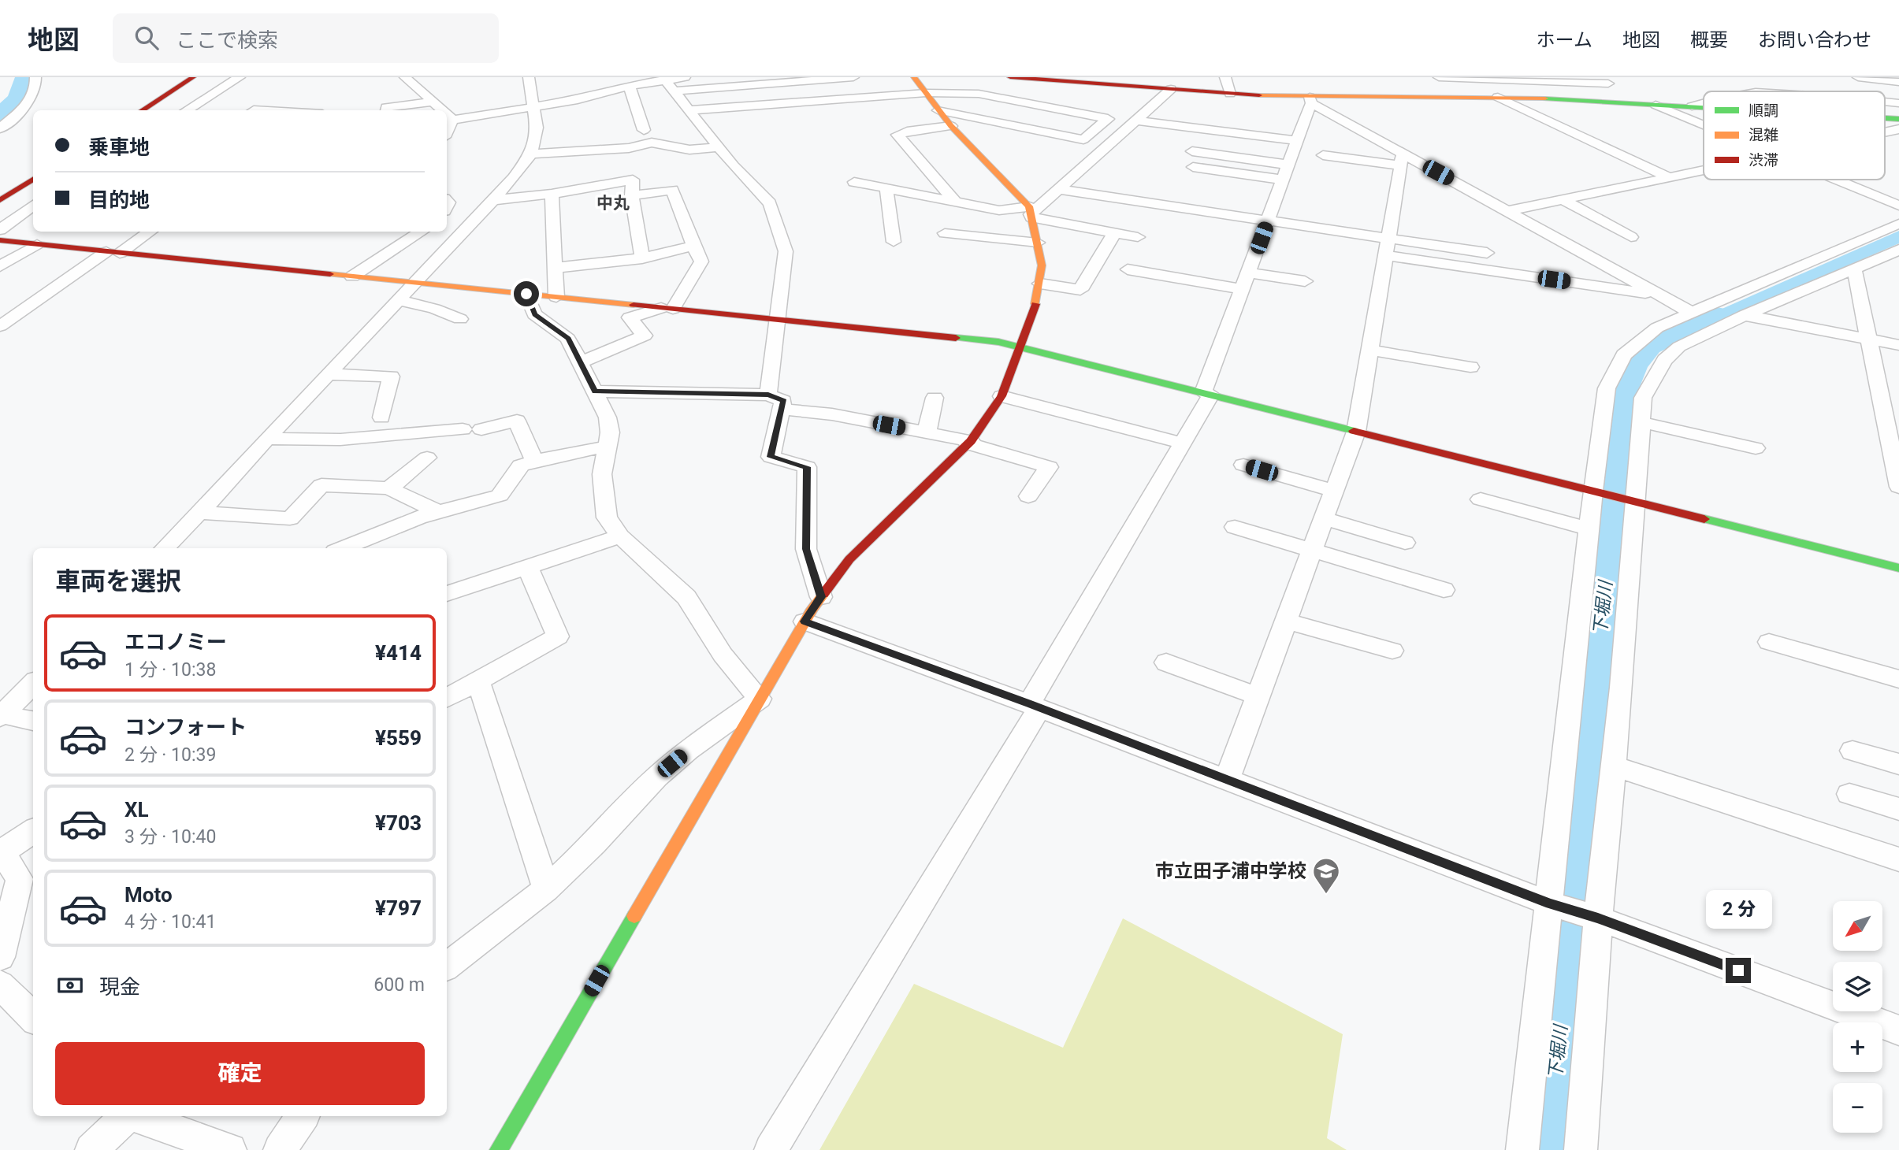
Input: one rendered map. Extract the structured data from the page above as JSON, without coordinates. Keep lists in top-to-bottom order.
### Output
{
  "districts": ["中丸"],
  "water": ["下堀川"],
  "places": {
    "school or university": ["市立田子浦中学校"]
  },
  "legend": ["順調", "混雑", "渋滞"],
  "north": "bottom left",
  "page": {
    "header": "地図",
    "search": "ここで検索",
    "nav": [
      "ホーム",
      "地図",
      "概要",
      "お問い合わせ"
    ],
    "banner": ["乗車地", "目的地"],
    "heading": "車両を選択",
    "list": [
      {
        "name": "エコノミー",
        "note": "1 分 · 10:38",
        "value": "¥414"
      },
      {
        "name": "コンフォート",
        "note": "2 分 · 10:39",
        "value": "¥559"
      },
      {
        "name": "XL",
        "note": "3 分 · 10:40",
        "value": "¥703"
      },
      {
        "name": "Moto",
        "note": "4 分 · 10:41",
        "value": "¥797"
      }
    ],
    "bubble": "2 分",
    "map_buttons": ["+", "−"],
    "pay": ["現金", "600 m"],
    "buttons": "確定"
  }
}
